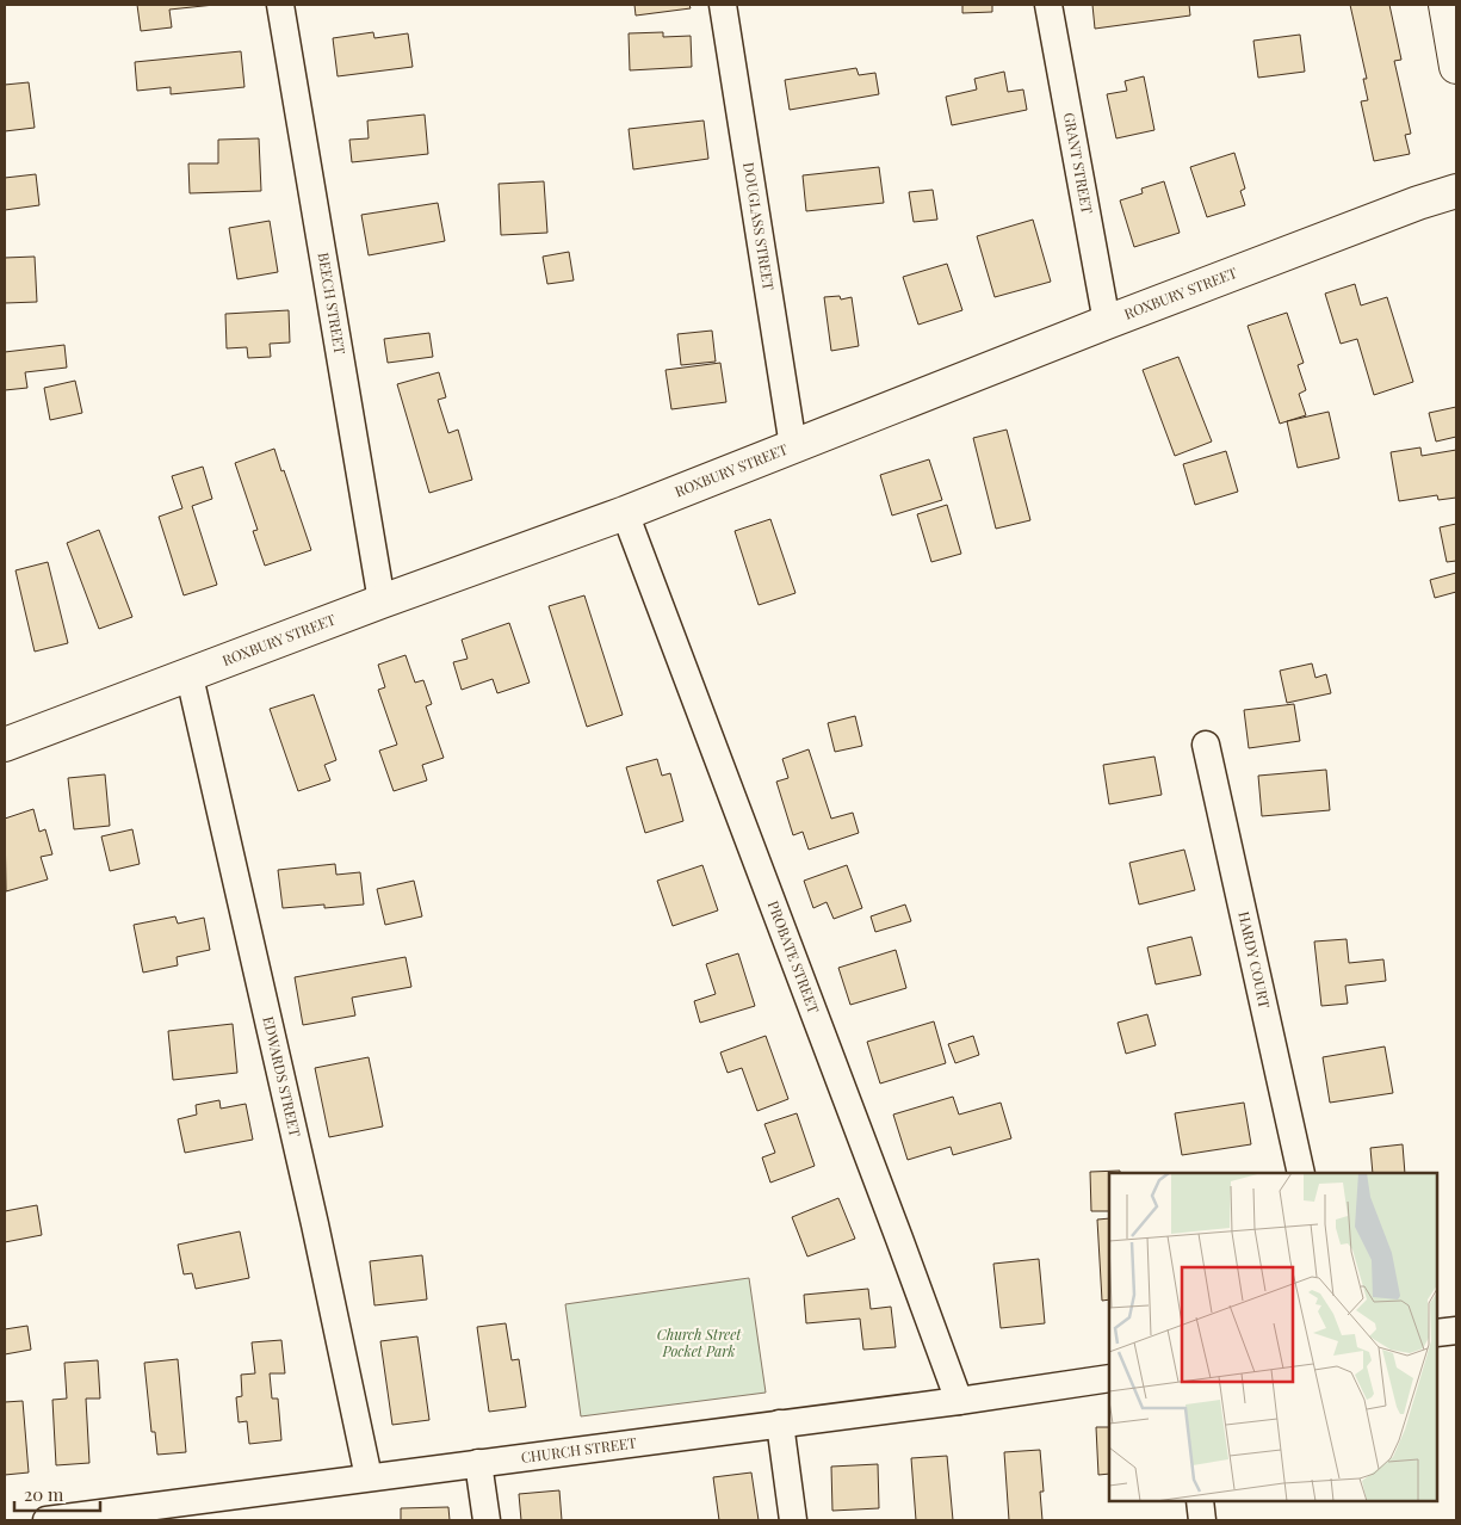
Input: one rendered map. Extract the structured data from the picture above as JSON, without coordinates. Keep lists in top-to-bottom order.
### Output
{
  "streets": {
    "street": [
      "GRANT STREET",
      "DOUGLASS STREET",
      "ROXBURY STREET",
      "BEECH STREET",
      "PROBATE STREET",
      "HARDY COURT",
      "EDWARDS STREET",
      "CHURCH STREET"
    ]
  },
  "crossings": [
    ["GRANT STREET", "ROXBURY STREET"],
    ["DOUGLASS STREET", "ROXBURY STREET"],
    ["ROXBURY STREET", "BEECH STREET"],
    ["ROXBURY STREET", "PROBATE STREET"],
    ["ROXBURY STREET", "EDWARDS STREET"],
    ["PROBATE STREET", "CHURCH STREET"],
    ["EDWARDS STREET", "CHURCH STREET"]
  ],
  "parks": ["Church Street Pocket Park"],
  "scale_bar": "20 m"
}
